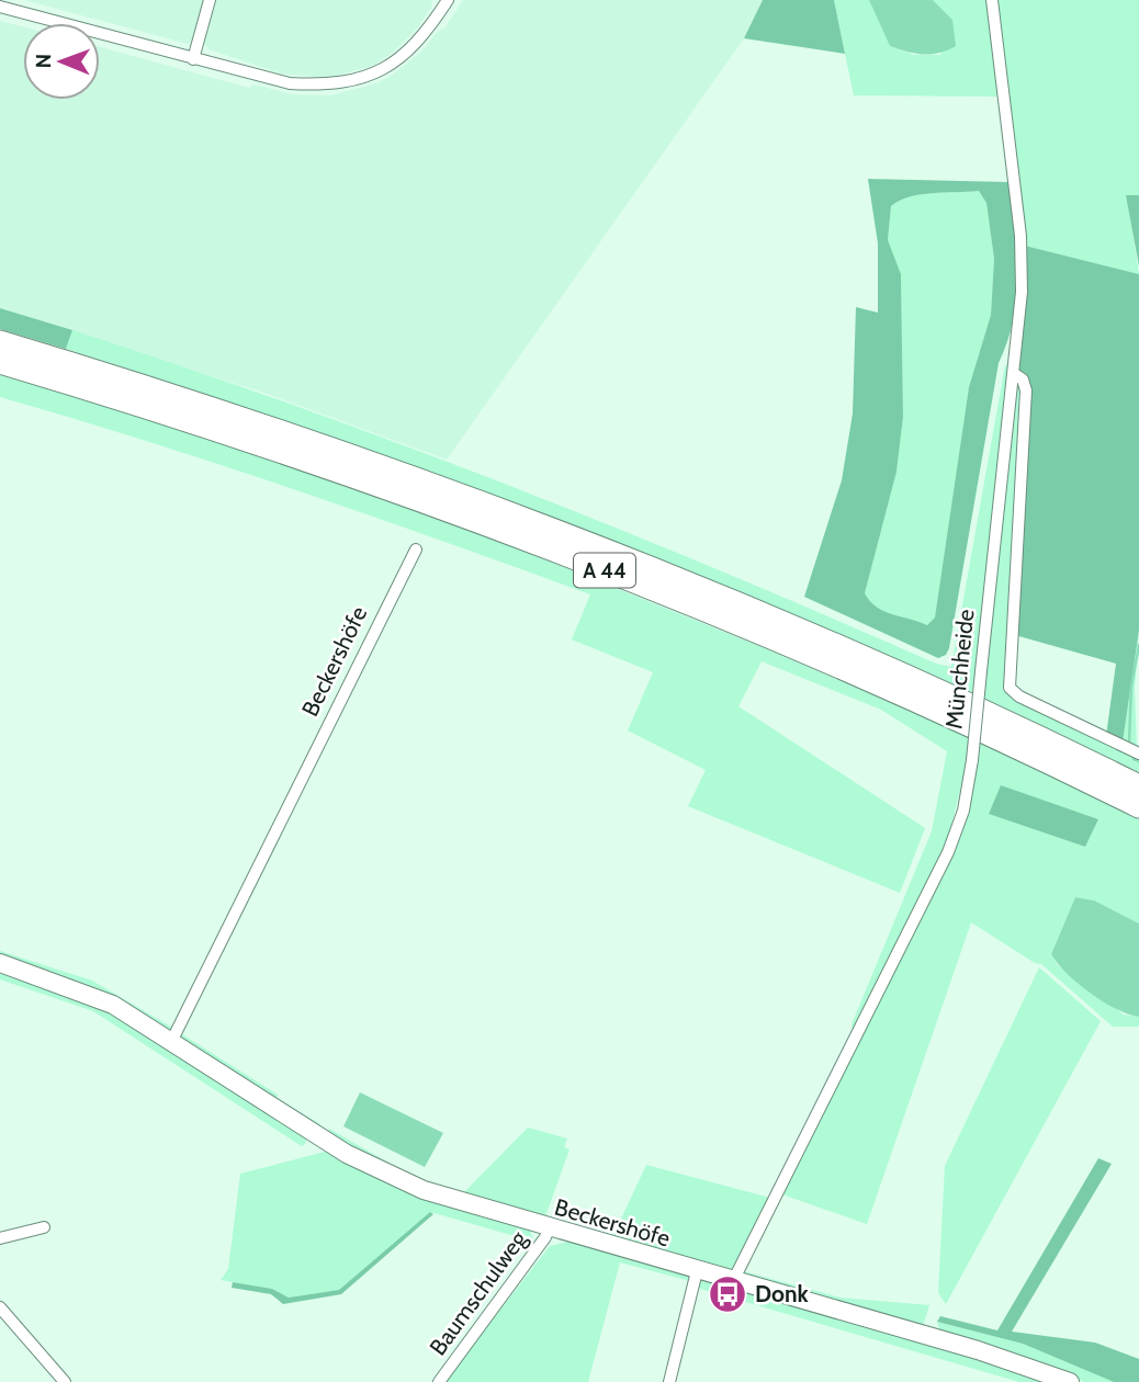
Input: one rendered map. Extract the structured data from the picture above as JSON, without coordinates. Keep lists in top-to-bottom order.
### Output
{
  "streets": {
    "highway": ["A 44"],
    "street": ["Beckershöfe", "Münchheide", "Baumschulweg"]
  },
  "crossings": [
    ["Beckershöfe", "Münchheide"],
    ["Beckershöfe", "Baumschulweg"]
  ],
  "places": {
    "bus stop": ["Donk"]
  },
  "north": "left"
}
